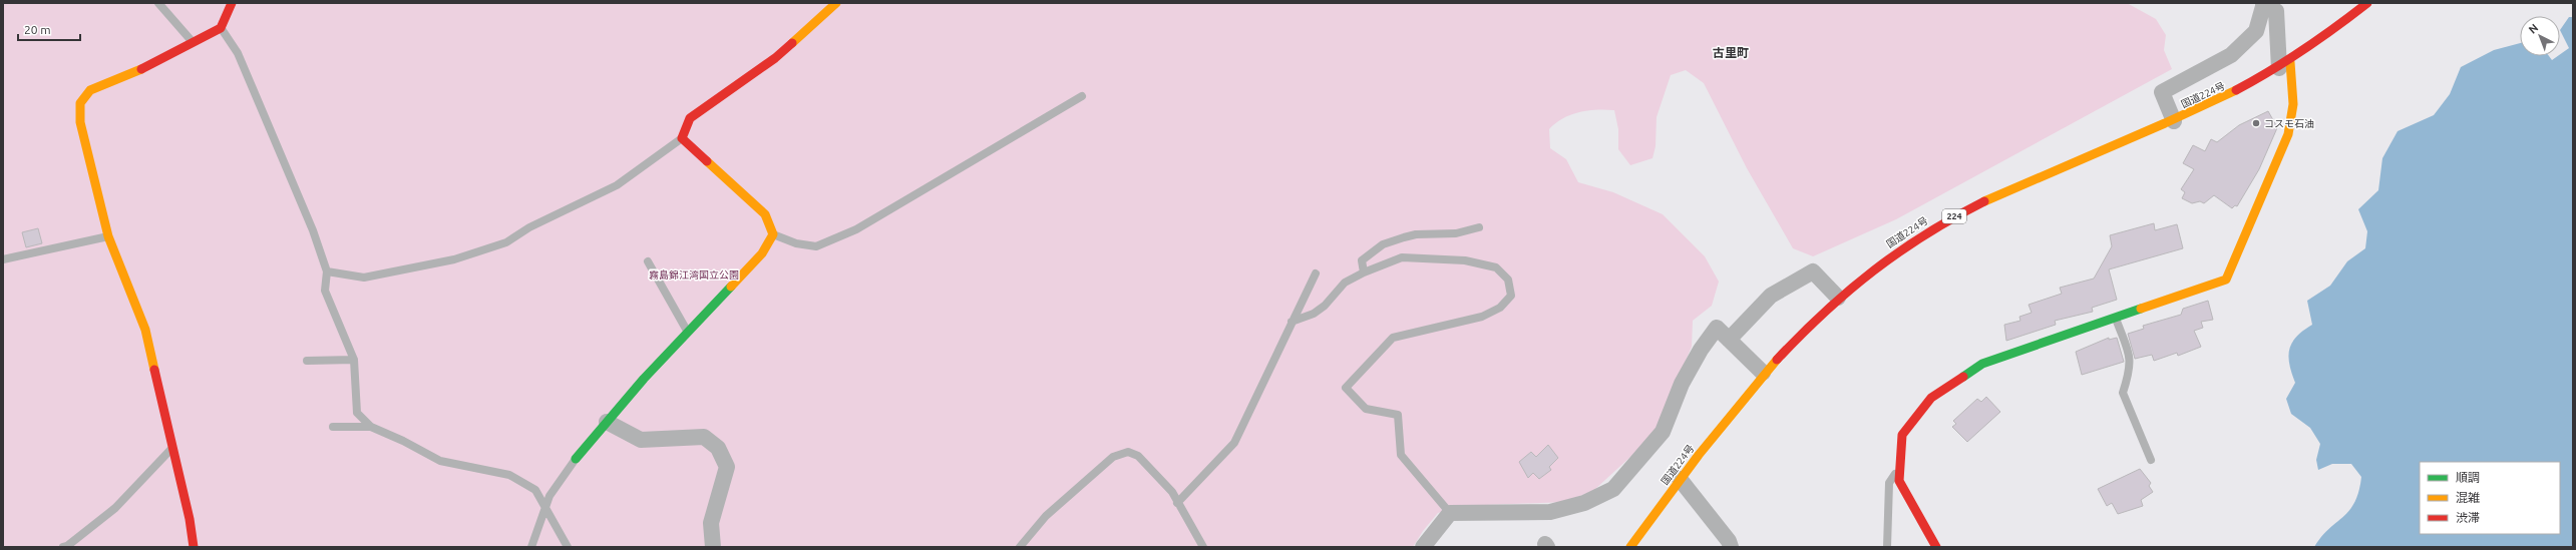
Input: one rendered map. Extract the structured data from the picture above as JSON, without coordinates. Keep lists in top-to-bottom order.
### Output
{
  "streets": {
    "main road": ["国道224号", "224"]
  },
  "districts": ["古里町"],
  "parks": ["霧島錦江湾国立公園"],
  "places": ["コスモ石油"],
  "legend": ["順調", "混雑", "渋滞"],
  "scale_bar": "20 m",
  "north": "top left"
}
